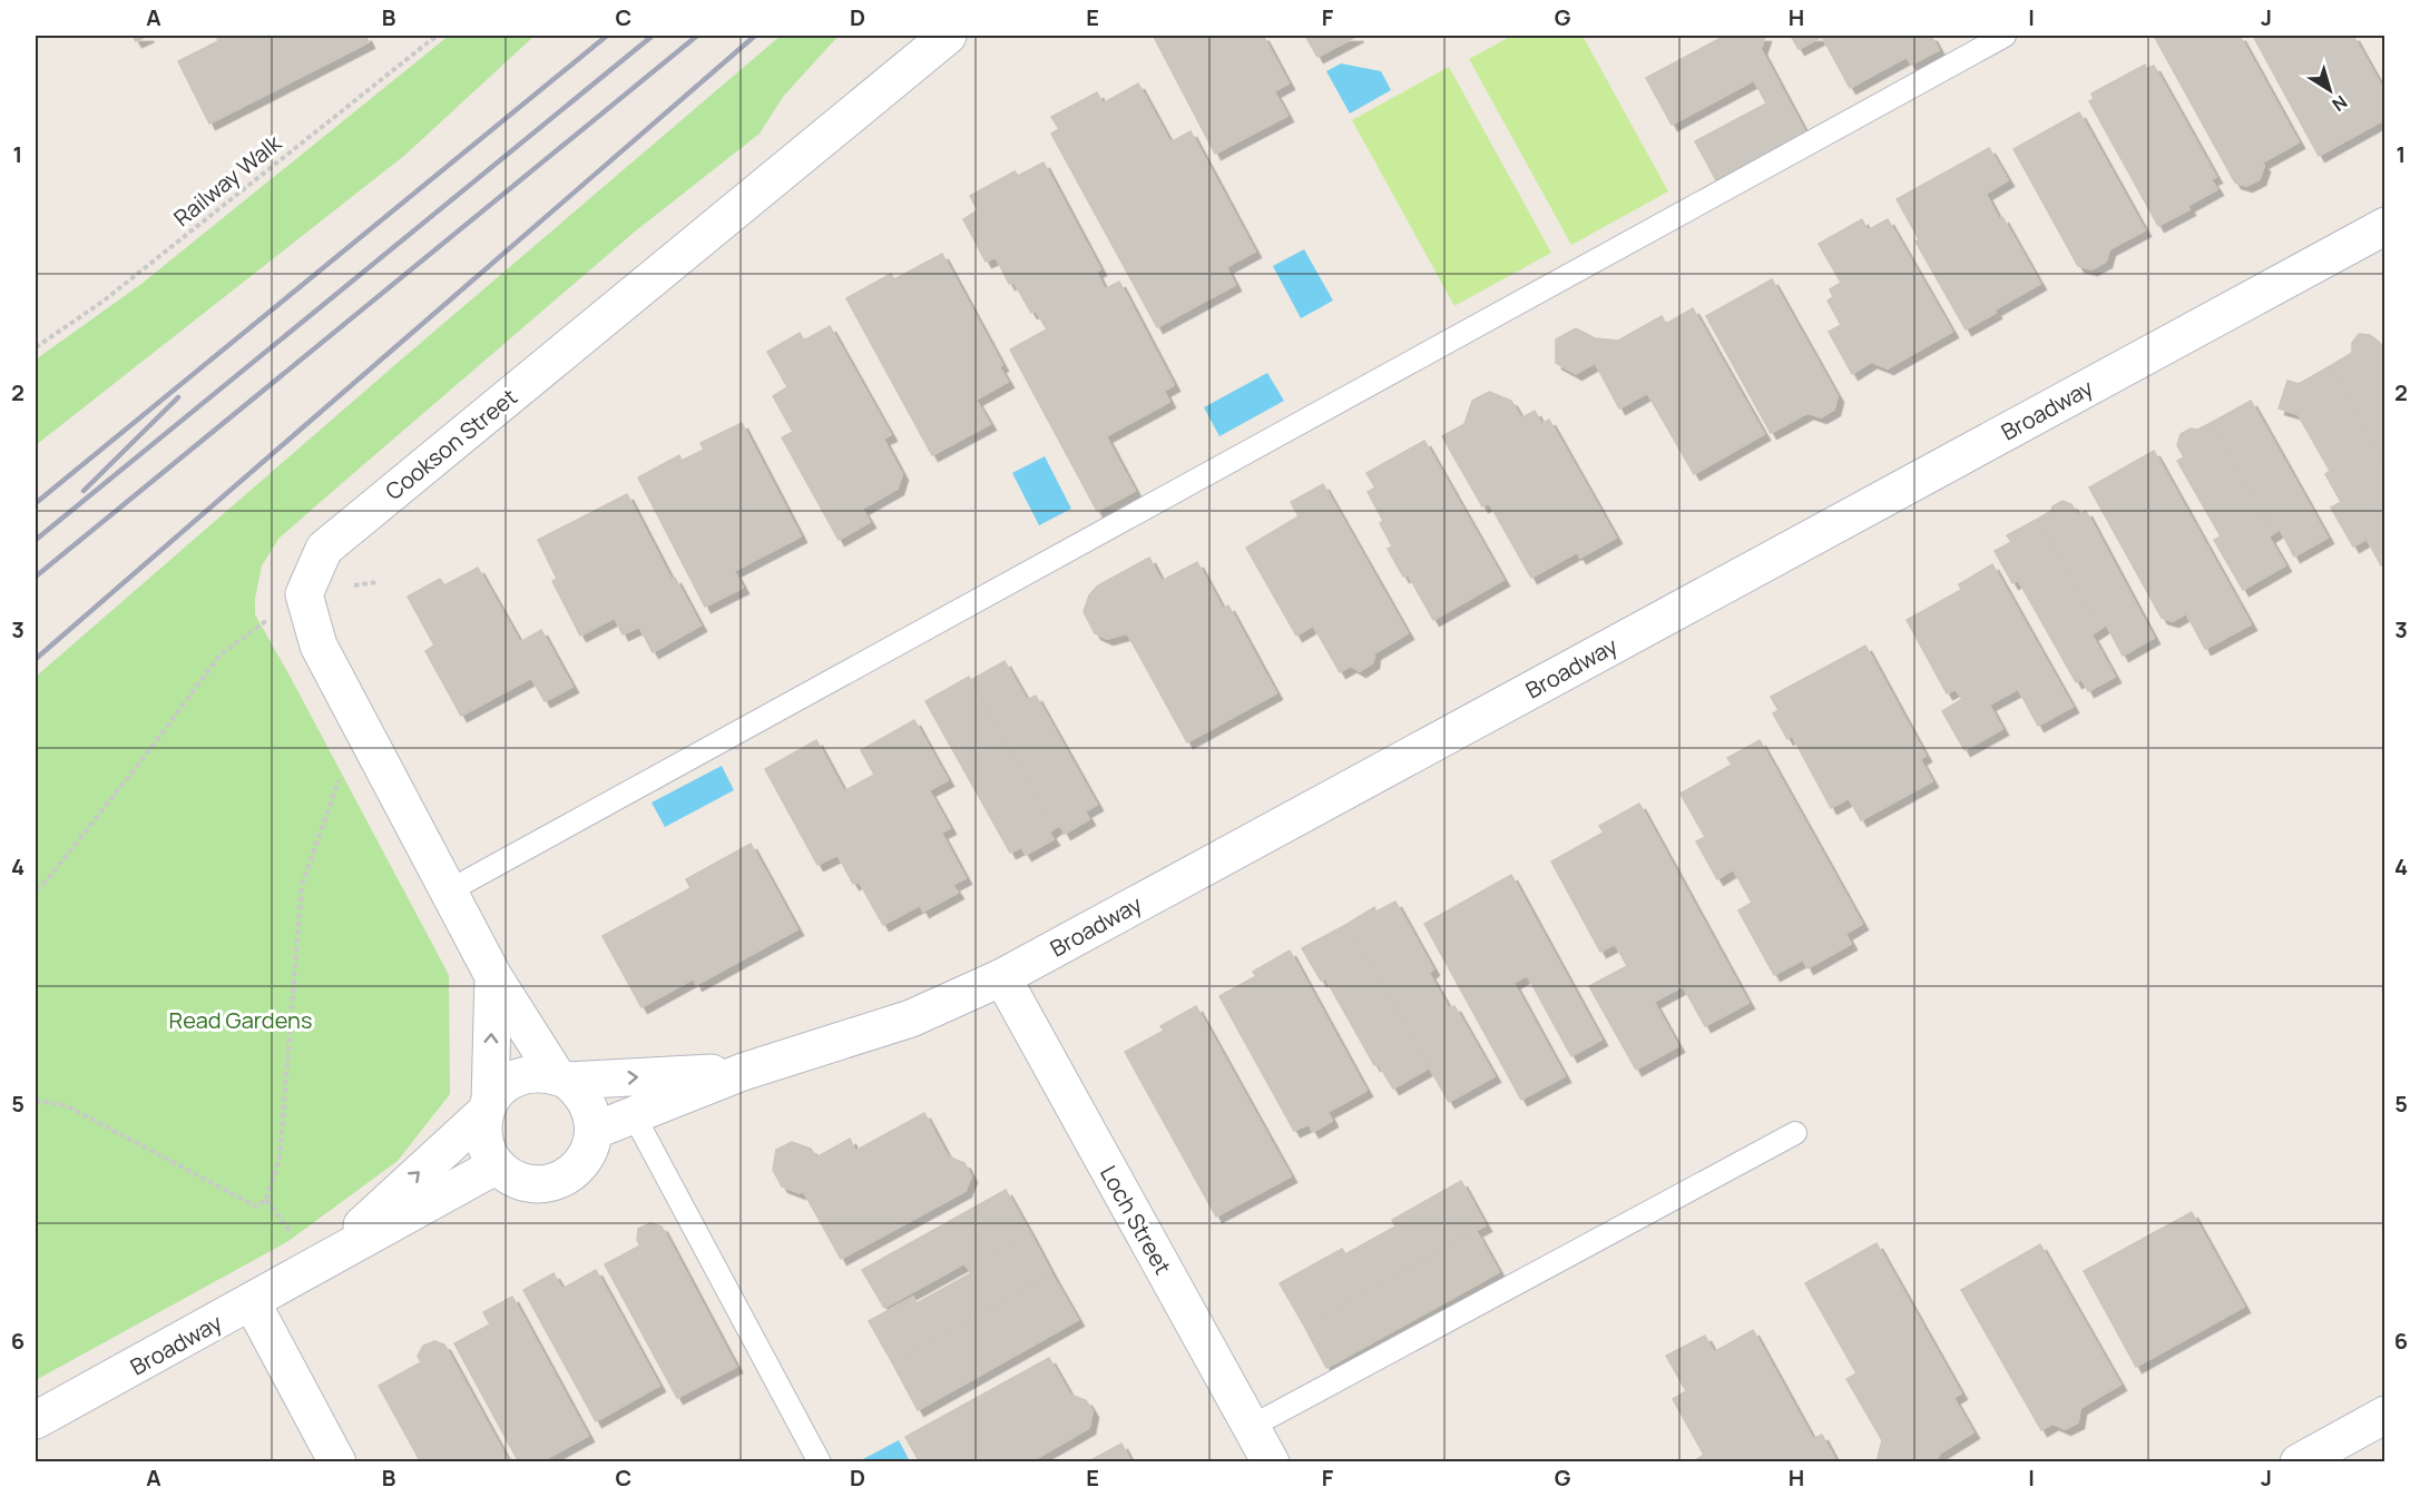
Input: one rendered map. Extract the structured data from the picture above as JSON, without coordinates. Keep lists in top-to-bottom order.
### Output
{
  "streets": {
    "street": ["Broadway", "Cookson Street", "Loch Street"],
    "path": ["Railway Walk"]
  },
  "crossings": [
    ["Broadway", "Loch Street"]
  ],
  "parks": ["Read Gardens"],
  "north": "bottom right",
  "grid": {
    "columns": [
      "A",
      "B",
      "C",
      "D",
      "E",
      "F",
      "G",
      "H",
      "I",
      "J"
    ],
    "rows": [
      "1",
      "2",
      "3",
      "4",
      "5",
      "6"
    ]
  }
}
